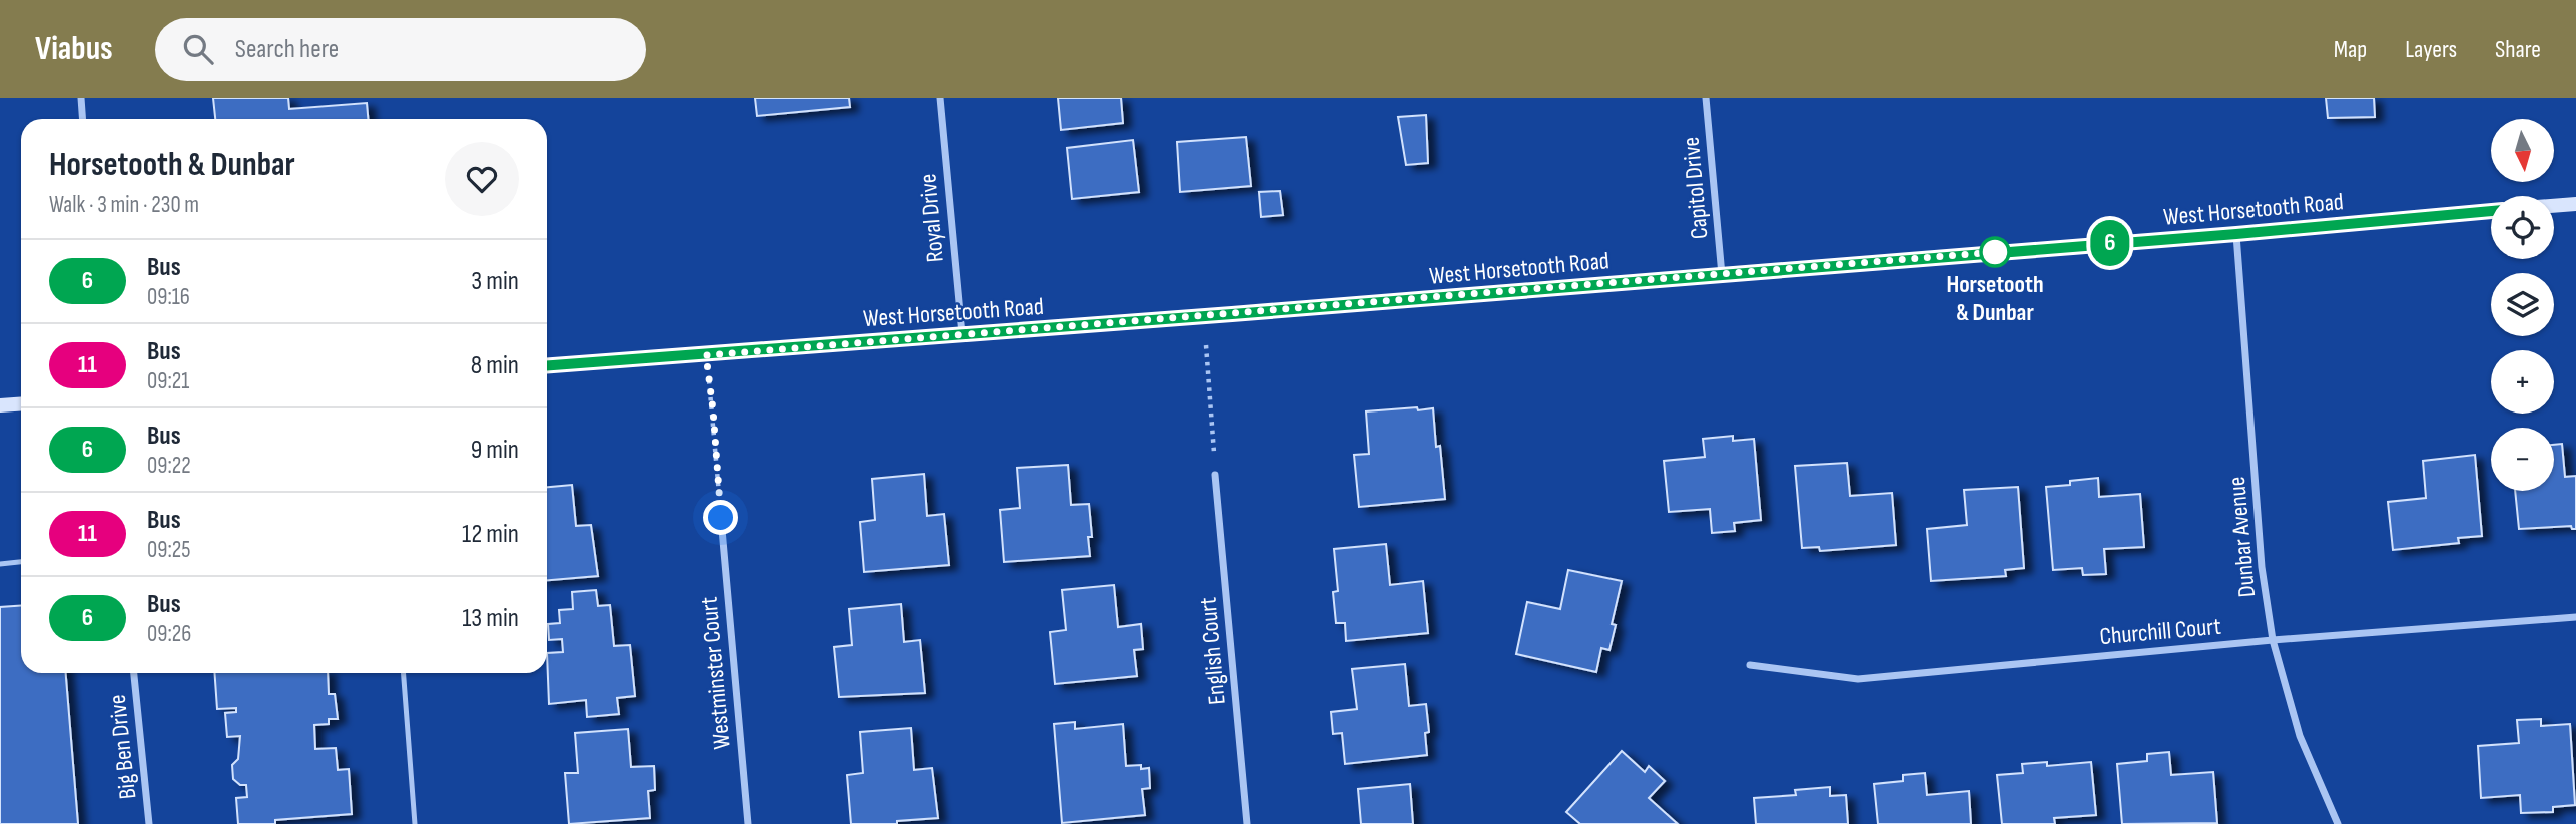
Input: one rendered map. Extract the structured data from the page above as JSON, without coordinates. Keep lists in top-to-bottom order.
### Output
{
  "streets": {
    "main road": ["West Horsetooth Road"],
    "street": [
      "Capitol Drive",
      "Royal Drive",
      "Dunbar Avenue",
      "Churchill Court",
      "English Court",
      "Westminster Court",
      "Big Ben Drive"
    ]
  },
  "crossings": [
    ["Capitol Drive", "West Horsetooth Road"],
    ["West Horsetooth Road", "Royal Drive"],
    ["West Horsetooth Road", "Dunbar Avenue"],
    ["Dunbar Avenue", "Churchill Court"]
  ],
  "places": ["Horsetooth & Dunbar"],
  "lines": ["bus line 6"],
  "north": "bottom",
  "page": {
    "header": "Viabus",
    "search": "Search here",
    "nav": ["Map", "Layers", "Share"],
    "on_map": "6",
    "map_buttons": ["+", "−"],
    "heading": ["Horsetooth & Dunbar", "Walk · 3 min · 230 m"],
    "list": [
      {
        "mark": "6",
        "name": "Bus",
        "note": "09:16",
        "value": "3 min"
      },
      {
        "mark": "11",
        "name": "Bus",
        "note": "09:21",
        "value": "8 min"
      },
      {
        "mark": "6",
        "name": "Bus",
        "note": "09:22",
        "value": "9 min"
      },
      {
        "mark": "11",
        "name": "Bus",
        "note": "09:25",
        "value": "12 min"
      },
      {
        "mark": "6",
        "name": "Bus",
        "note": "09:26",
        "value": "13 min"
      }
    ]
  }
}
